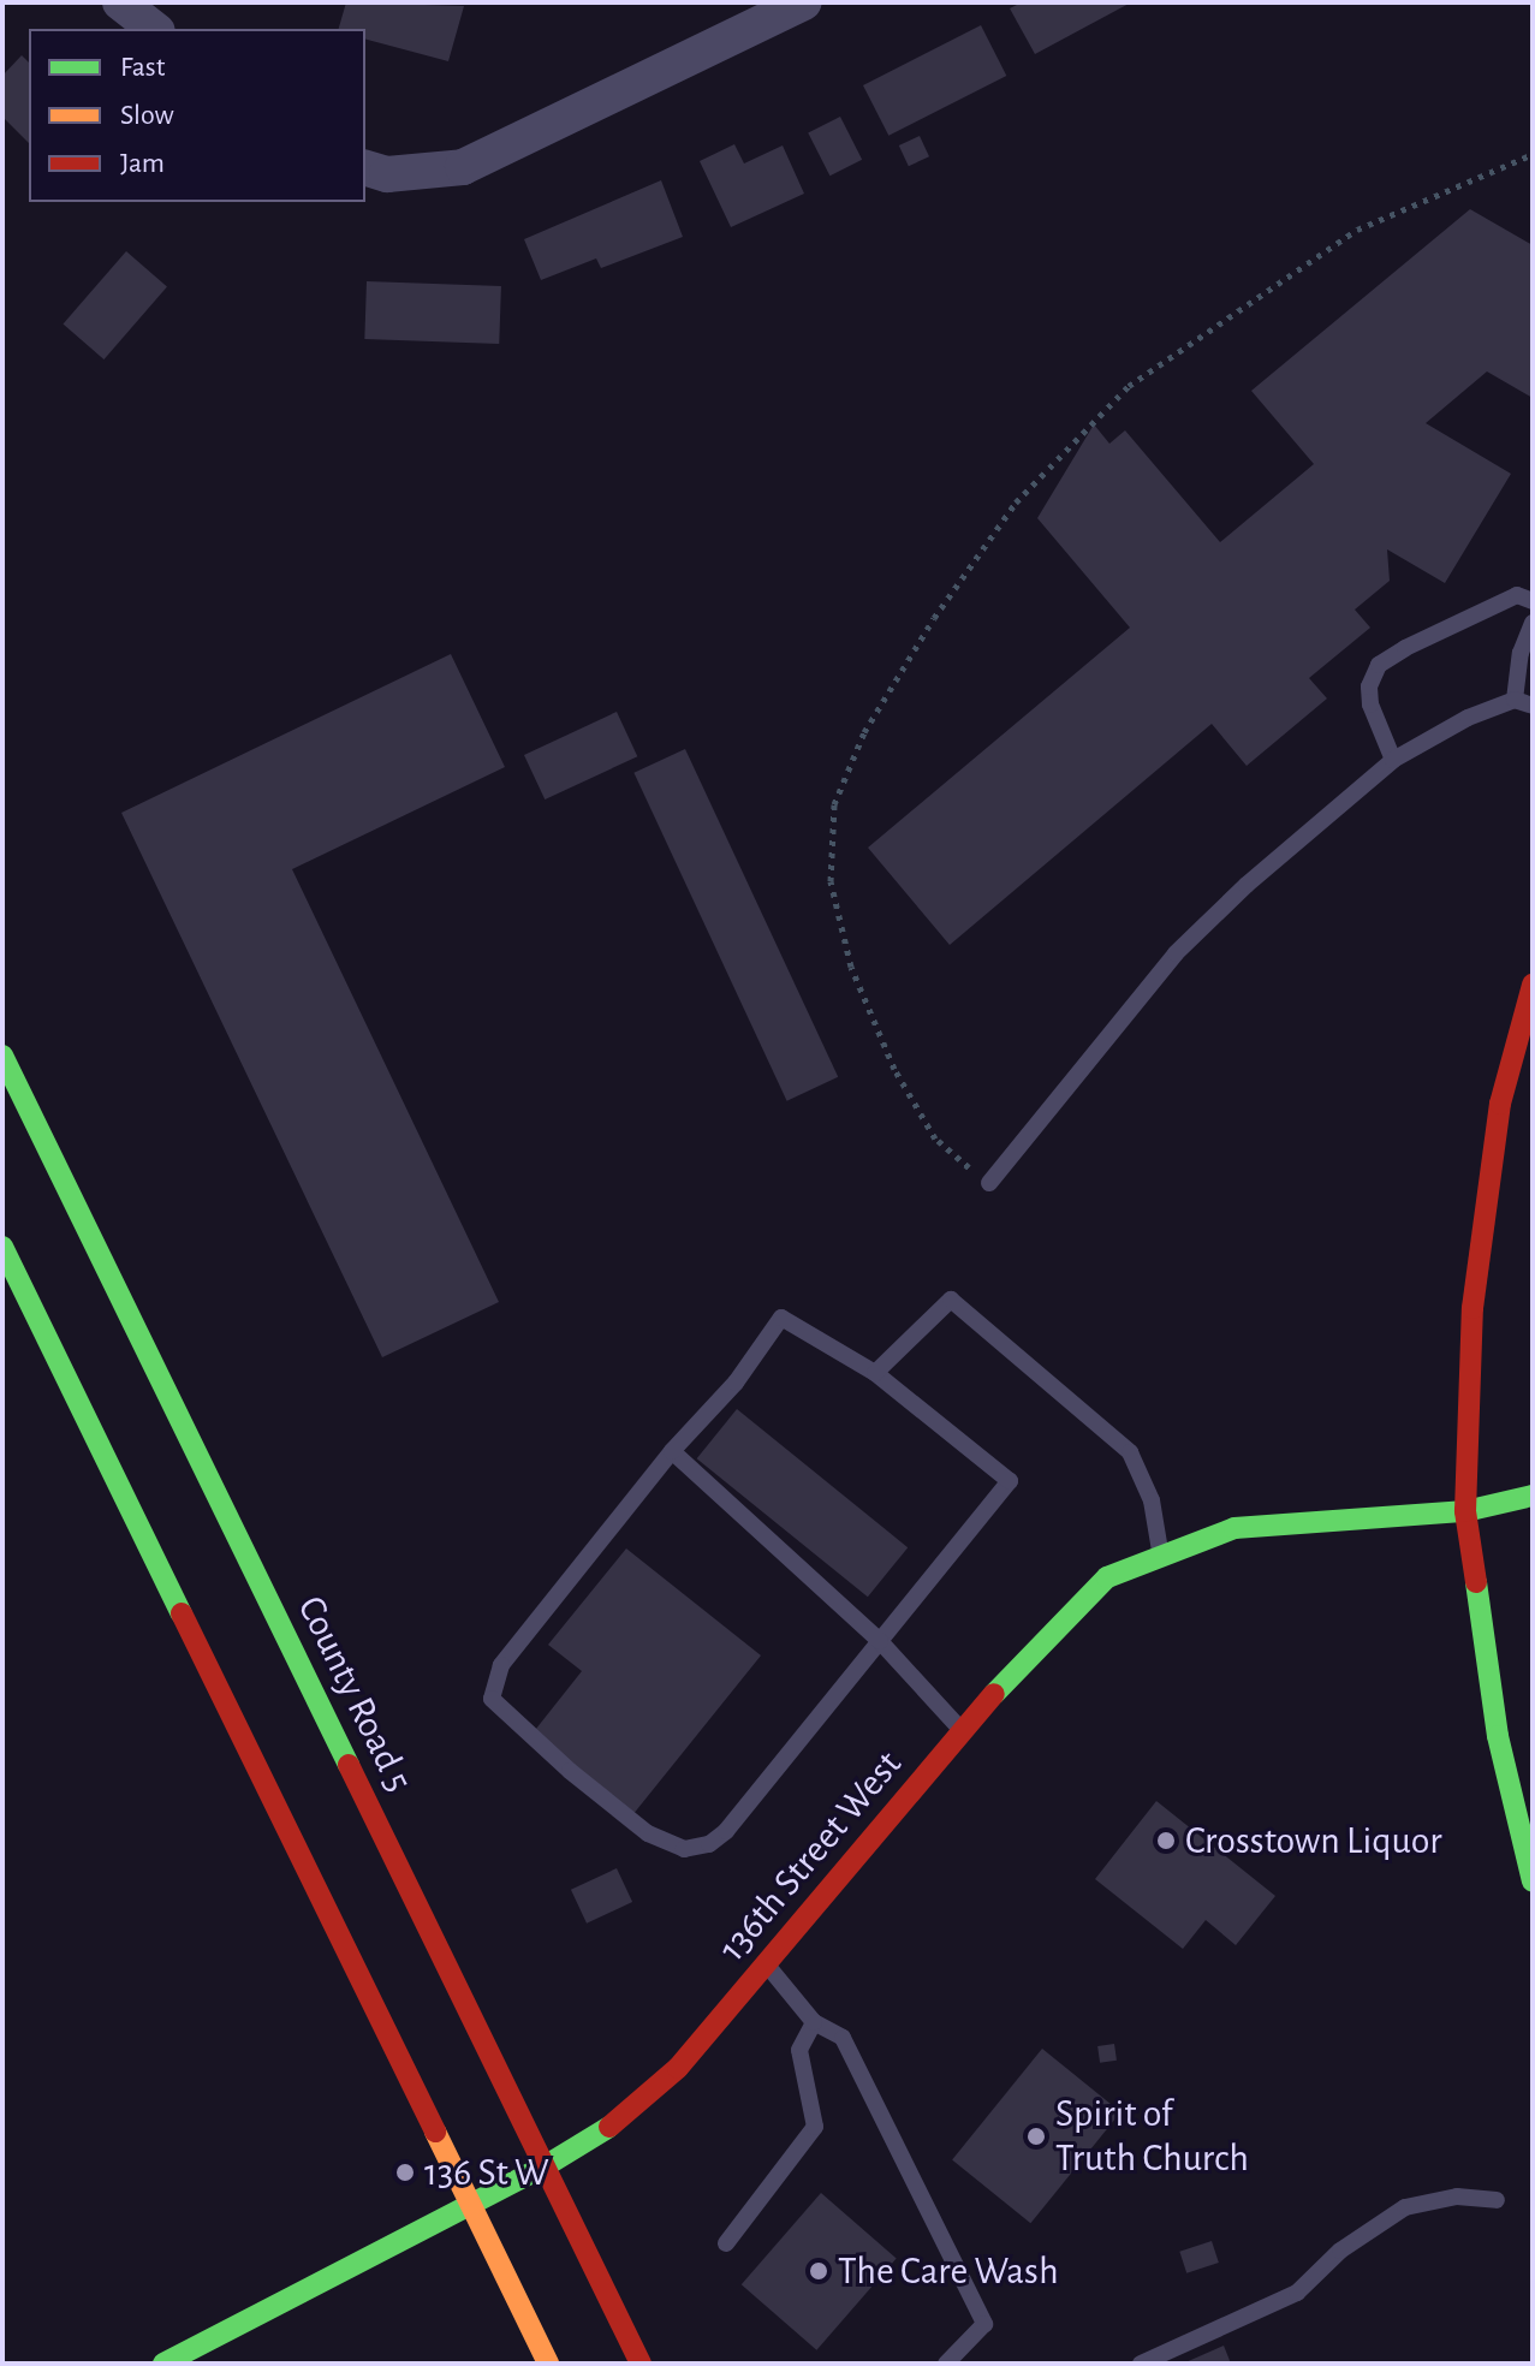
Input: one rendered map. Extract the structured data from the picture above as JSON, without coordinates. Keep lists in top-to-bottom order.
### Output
{
  "streets": {
    "main road": ["County Road 5", "136th Street West"]
  },
  "crossings": [
    ["County Road 5", "136th Street West"]
  ],
  "places": [
    "Crosstown Liquor",
    "Spirit of Truth Church",
    "136 St W",
    "The Care Wash"
  ],
  "legend": ["Fast", "Slow", "Jam"]
}
